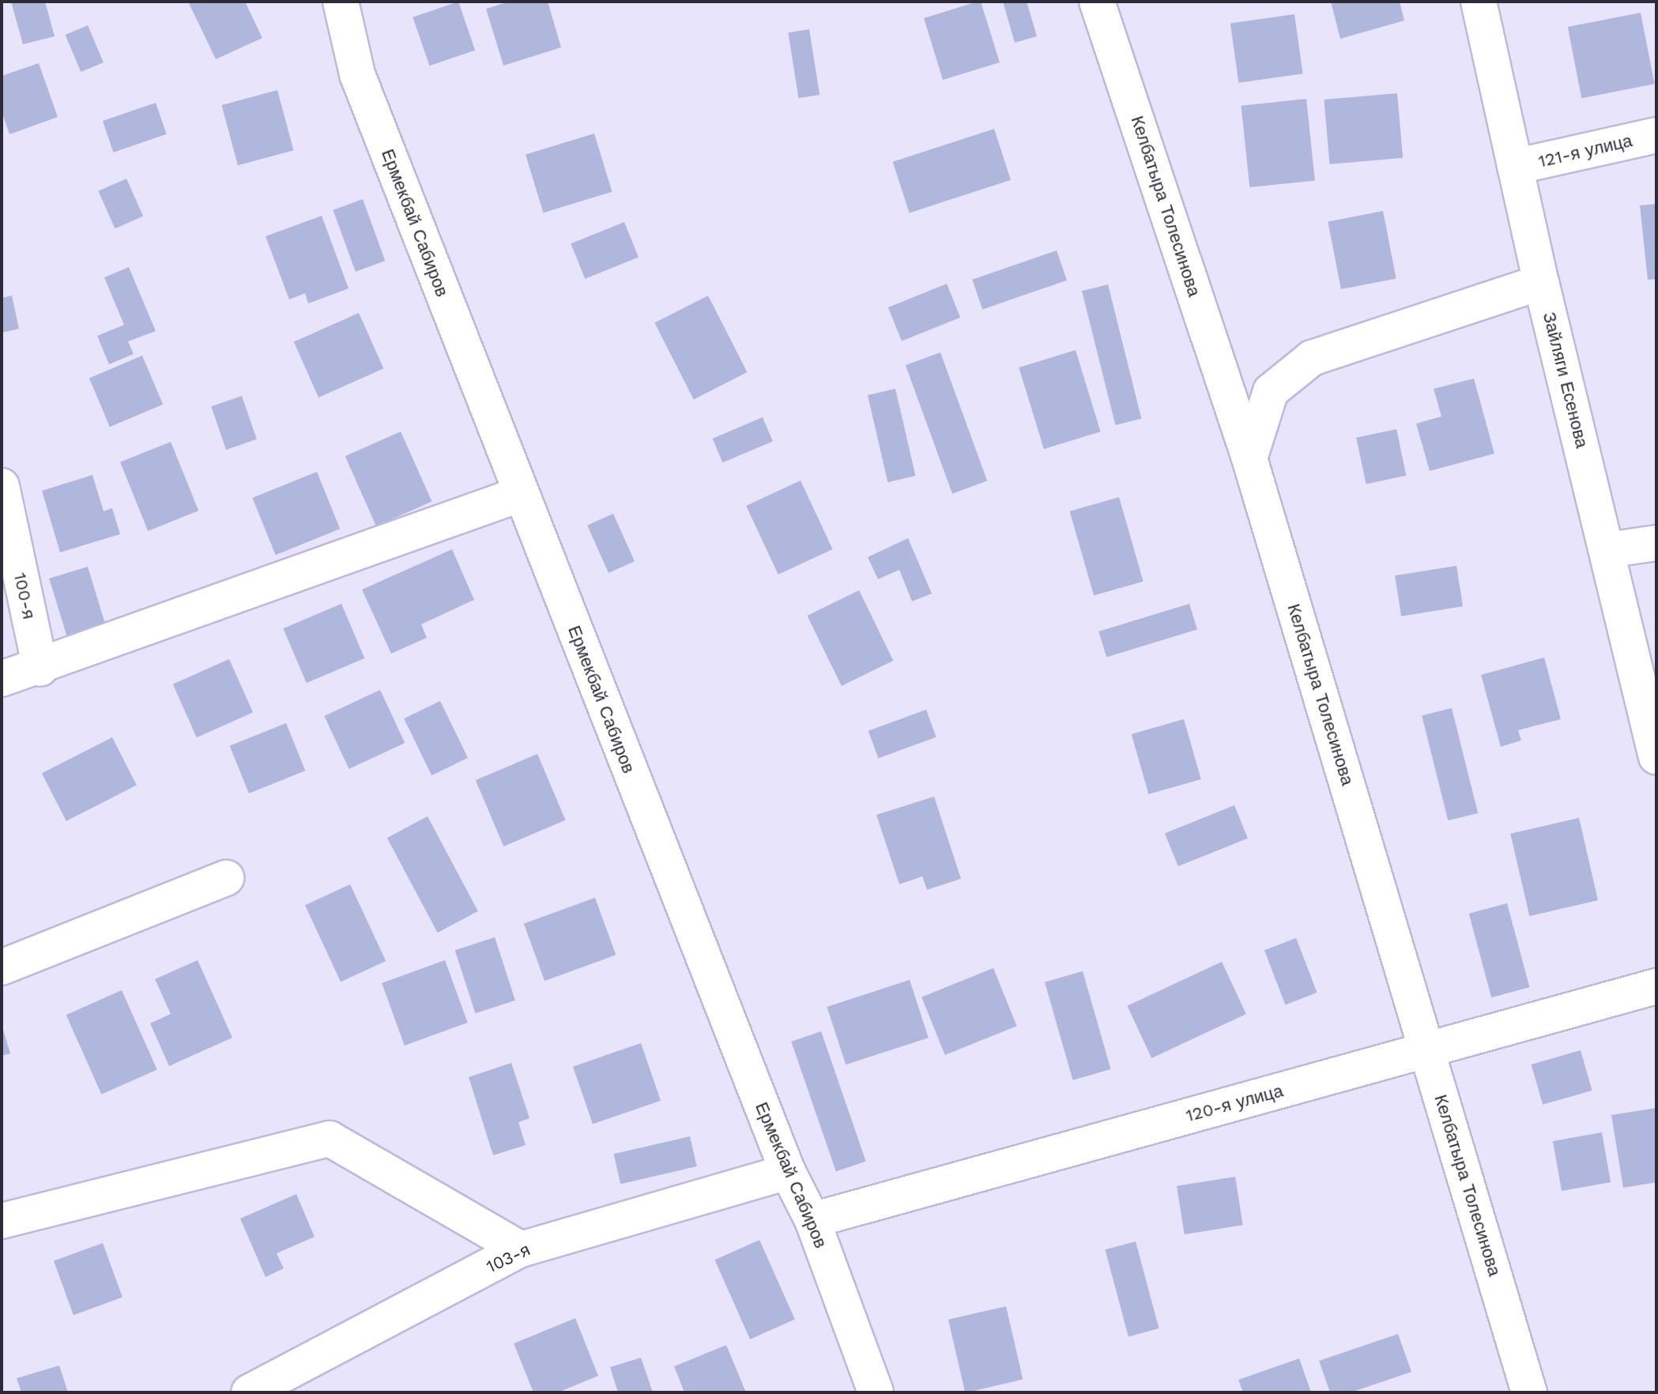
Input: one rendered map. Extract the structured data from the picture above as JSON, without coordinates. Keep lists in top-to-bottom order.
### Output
{
  "streets": {
    "street": [
      "121-я улица",
      "Келбатыра Толесинова",
      "Ермекбай Сабиров",
      "Зайляги Есенова",
      "100-я",
      "120-я улица",
      "103-я"
    ]
  },
  "crossings": [
    ["121-я улица", "Зайляги Есенова"],
    ["Келбатыра Толесинова", "120-я улица"],
    ["Ермекбай Сабиров", "120-я улица"],
    ["Ермекбай Сабиров", "103-я"]
  ]
}
